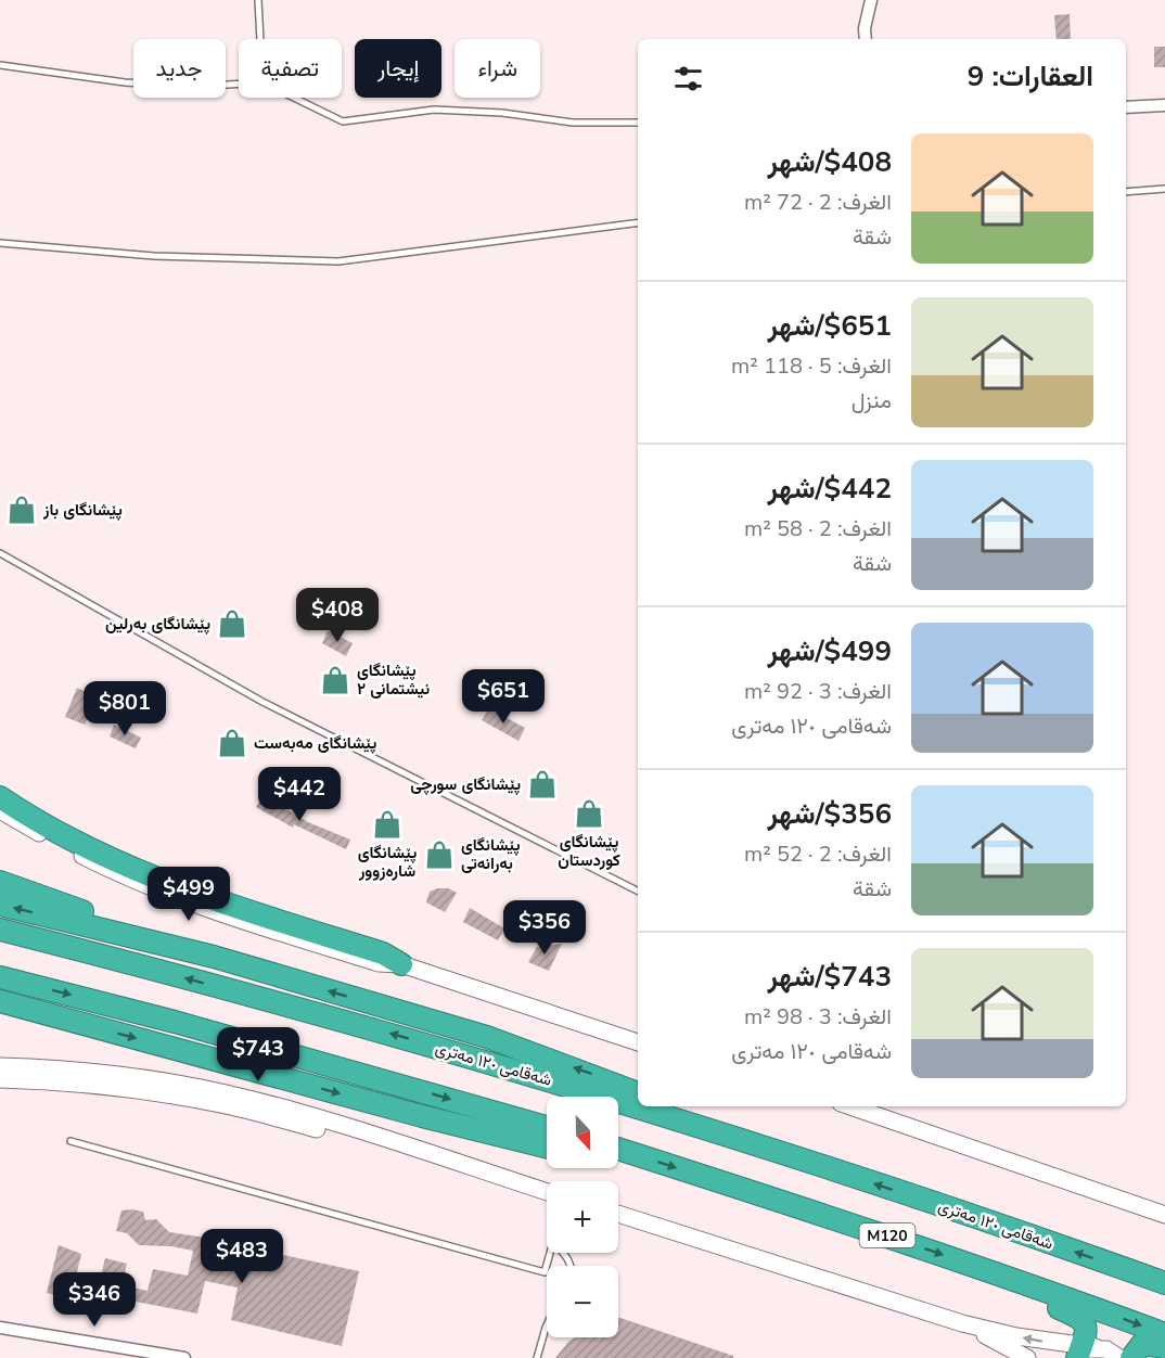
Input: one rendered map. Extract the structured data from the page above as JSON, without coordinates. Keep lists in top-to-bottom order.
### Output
{
  "streets": {
    "highway": ["شەقامی ١٢٠ مەتری", "M120"]
  },
  "places": {
    "shop": [
      "پێشانگای باز",
      "پێشانگای بەرلین",
      "پێشانگای نیشتمانی ٢",
      "پێشانگای مەبەست",
      "پێشانگای سورچی",
      "پێشانگای کوردستان",
      "پێشانگای شارەزوور",
      "پێشانگای بەرانەتی"
    ]
  },
  "north": "bottom",
  "page": {
    "chip": [
      "شراء",
      "إيجار",
      "تصفية",
      "جديد"
    ],
    "heading": "العقارات: 9",
    "list": [
      {
        "name": "$408/شهر",
        "note": "الغرف: 2 · 72 m² · شقة"
      },
      {
        "name": "$651/شهر",
        "note": "الغرف: 5 · 118 m² · منزل"
      },
      {
        "name": "$442/شهر",
        "note": "الغرف: 2 · 58 m² · شقة"
      },
      {
        "name": "$499/شهر",
        "note": "الغرف: 3 · 92 m² · شەقامی ١٢٠ مەتری"
      },
      {
        "name": "$356/شهر",
        "note": "الغرف: 2 · 52 m² · شقة"
      },
      {
        "name": "$743/شهر",
        "note": "الغرف: 3 · 98 m² · شەقامی ١٢٠ مەتری"
      }
    ],
    "price": [
      "$408",
      "$651",
      "$801",
      "$442",
      "$499",
      "$356",
      "$743",
      "$483",
      "$346"
    ],
    "map_buttons": ["+", "−"]
  }
}
